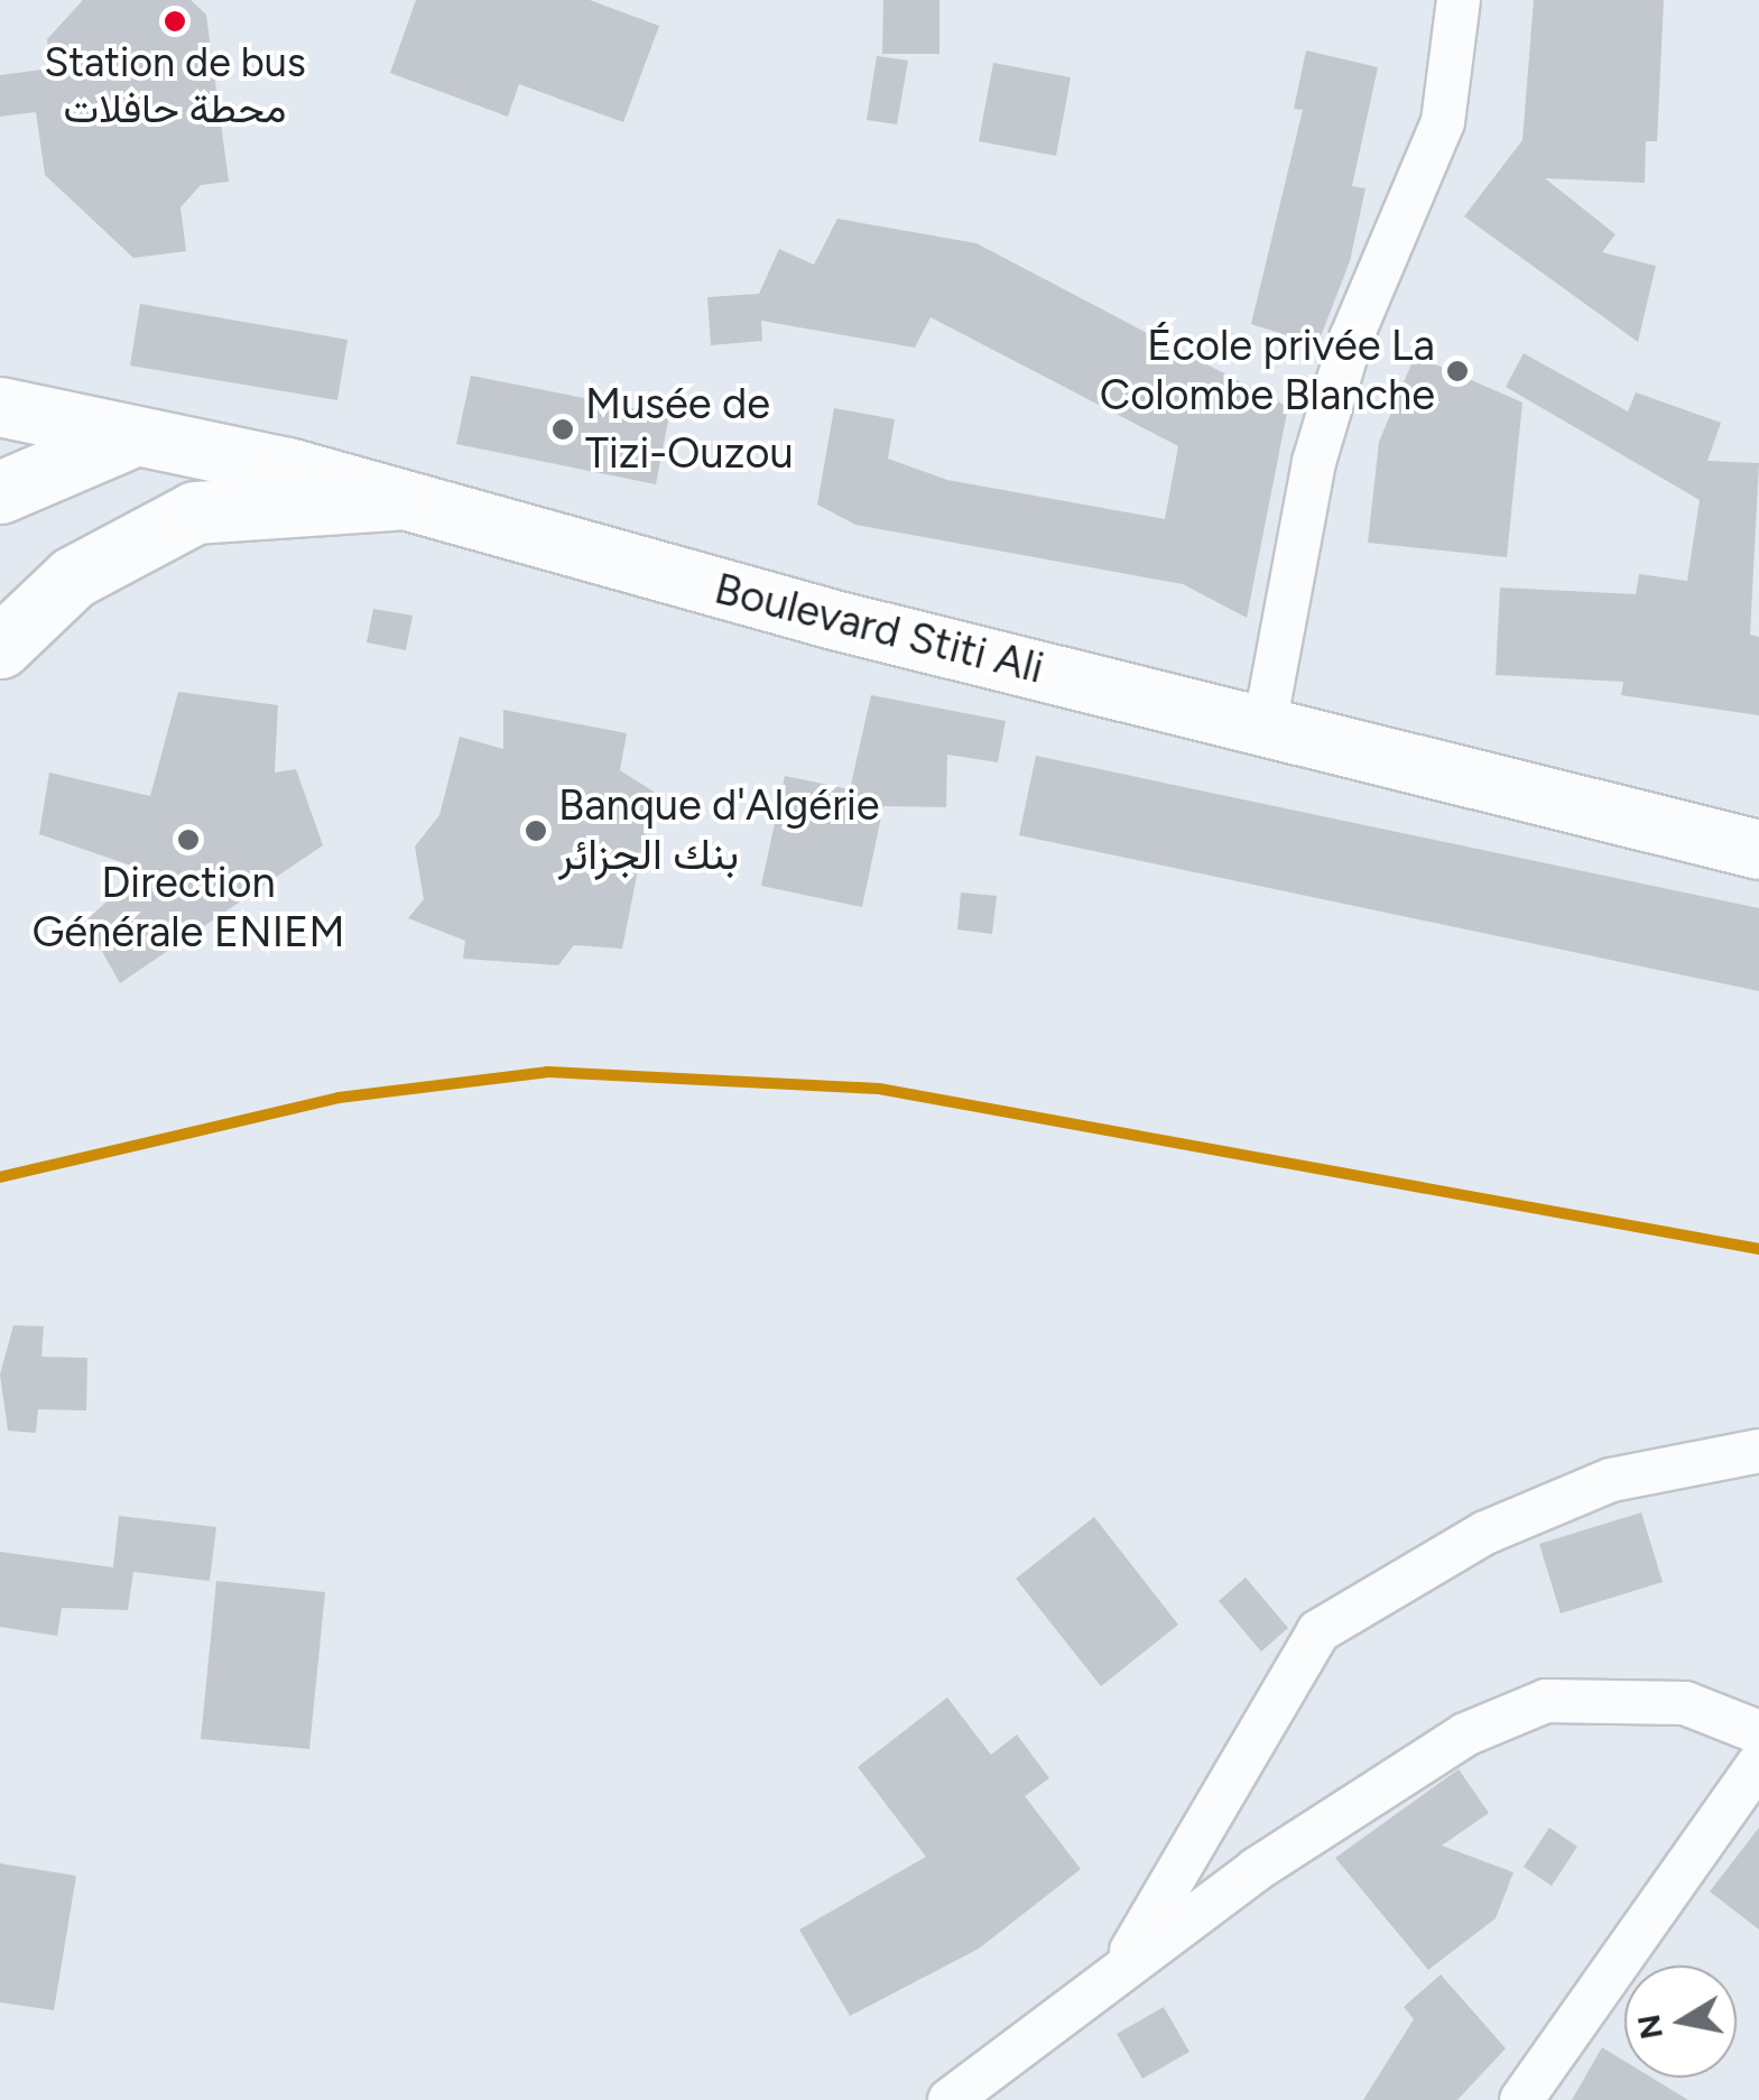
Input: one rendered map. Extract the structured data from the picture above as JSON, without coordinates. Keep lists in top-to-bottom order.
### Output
{
  "streets": {
    "main road": ["Boulevard Stiti Ali"]
  },
  "places": [
    "Station de bus محطة حافلات",
    "École privée La Colombe Blanche",
    "Musée de Tizi-Ouzou",
    "Banque d'Algérie بنك الجزائر",
    "Direction Générale ENIEM"
  ],
  "north": "left"
}
